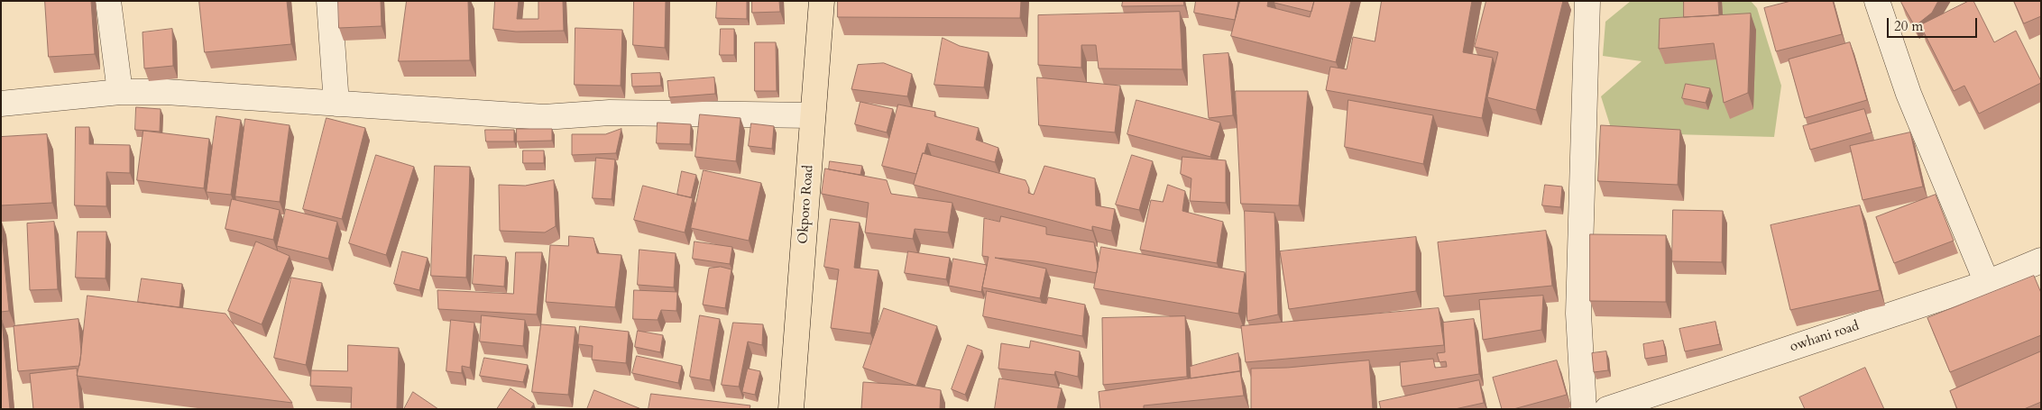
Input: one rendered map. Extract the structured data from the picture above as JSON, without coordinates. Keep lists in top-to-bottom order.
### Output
{
  "streets": {
    "main road": ["Okporo Road"],
    "street": ["owhani road"]
  },
  "scale_bar": "20 m"
}
